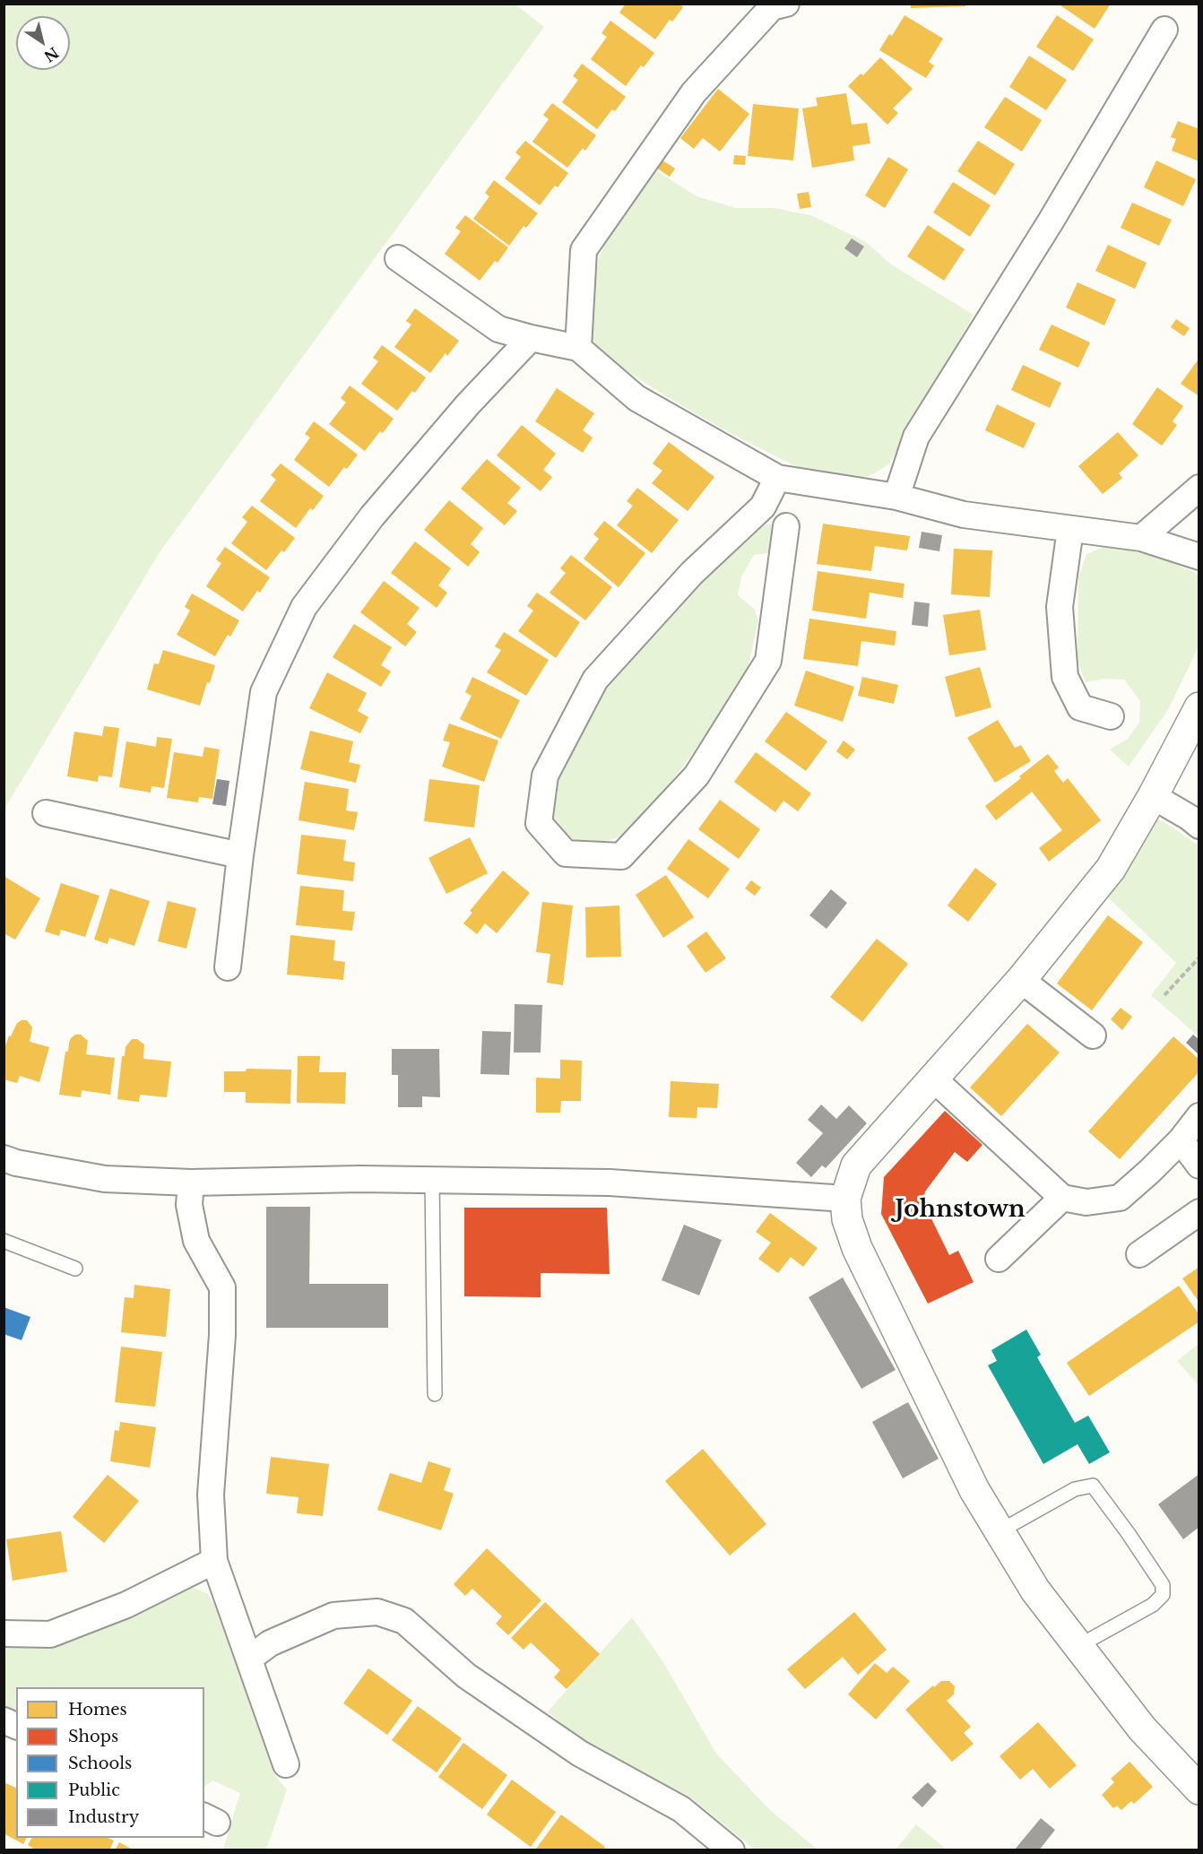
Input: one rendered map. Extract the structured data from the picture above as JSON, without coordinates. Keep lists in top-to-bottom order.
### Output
{
  "districts": ["Johnstown"],
  "legend": [
    "Homes",
    "Shops",
    "Schools",
    "Public",
    "Industry"
  ],
  "north": "bottom right"
}
